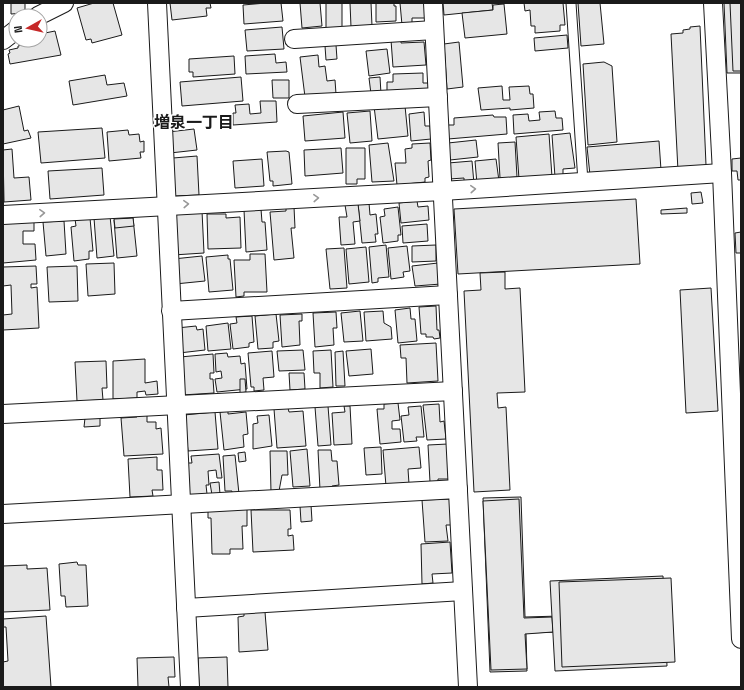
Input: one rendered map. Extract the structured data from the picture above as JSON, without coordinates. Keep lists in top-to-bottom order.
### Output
{
  "districts": ["増泉一丁目"],
  "north": "left"
}
